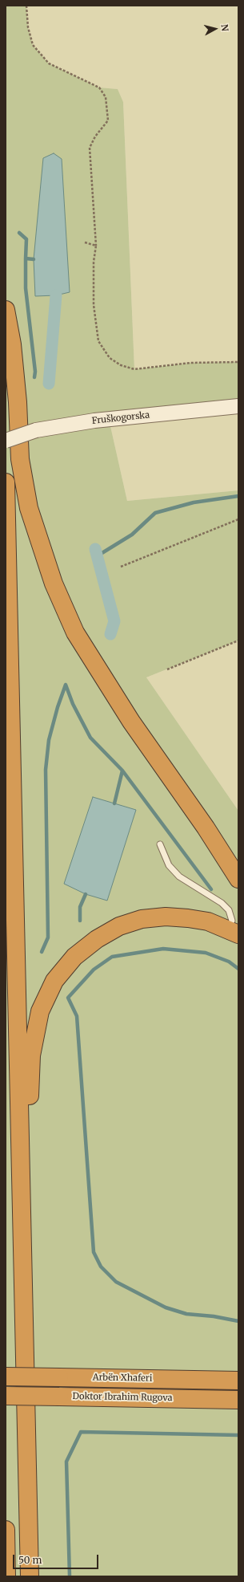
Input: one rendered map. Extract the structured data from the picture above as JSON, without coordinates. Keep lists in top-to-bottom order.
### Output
{
  "streets": {
    "highway": ["Arbën Xhaferi", "Doktor Ibrahim Rugova"],
    "street": ["Fruškogorska"]
  },
  "scale_bar": "50 m",
  "north": "right"
}
